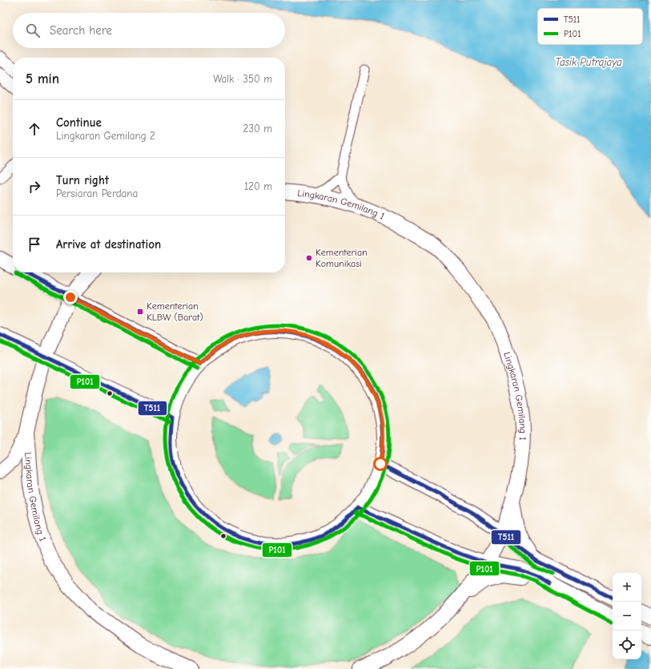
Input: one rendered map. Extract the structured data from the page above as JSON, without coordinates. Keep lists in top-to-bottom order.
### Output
{
  "streets": {
    "main road": ["Lingkaran Gemilang 1"]
  },
  "water": ["Tasik Putrajaya"],
  "places": {
    "other": ["Kementerian Komunikasi"],
    "transit": ["Kementerian KLBW (Barat)"]
  },
  "lines": ["transit line T511", "transit line P101"],
  "legend": ["T511", "P101"],
  "page": {
    "search": "Search here",
    "heading": ["5 min", "Walk · 350 m"],
    "list": [
      ["Continue", "Lingkaran Gemilang 2", "230 m"],
      ["Turn right", "Persiaran Perdana", "120 m"],
      "Arrive at destination"
    ],
    "map_buttons": ["+", "−"]
  }
}
